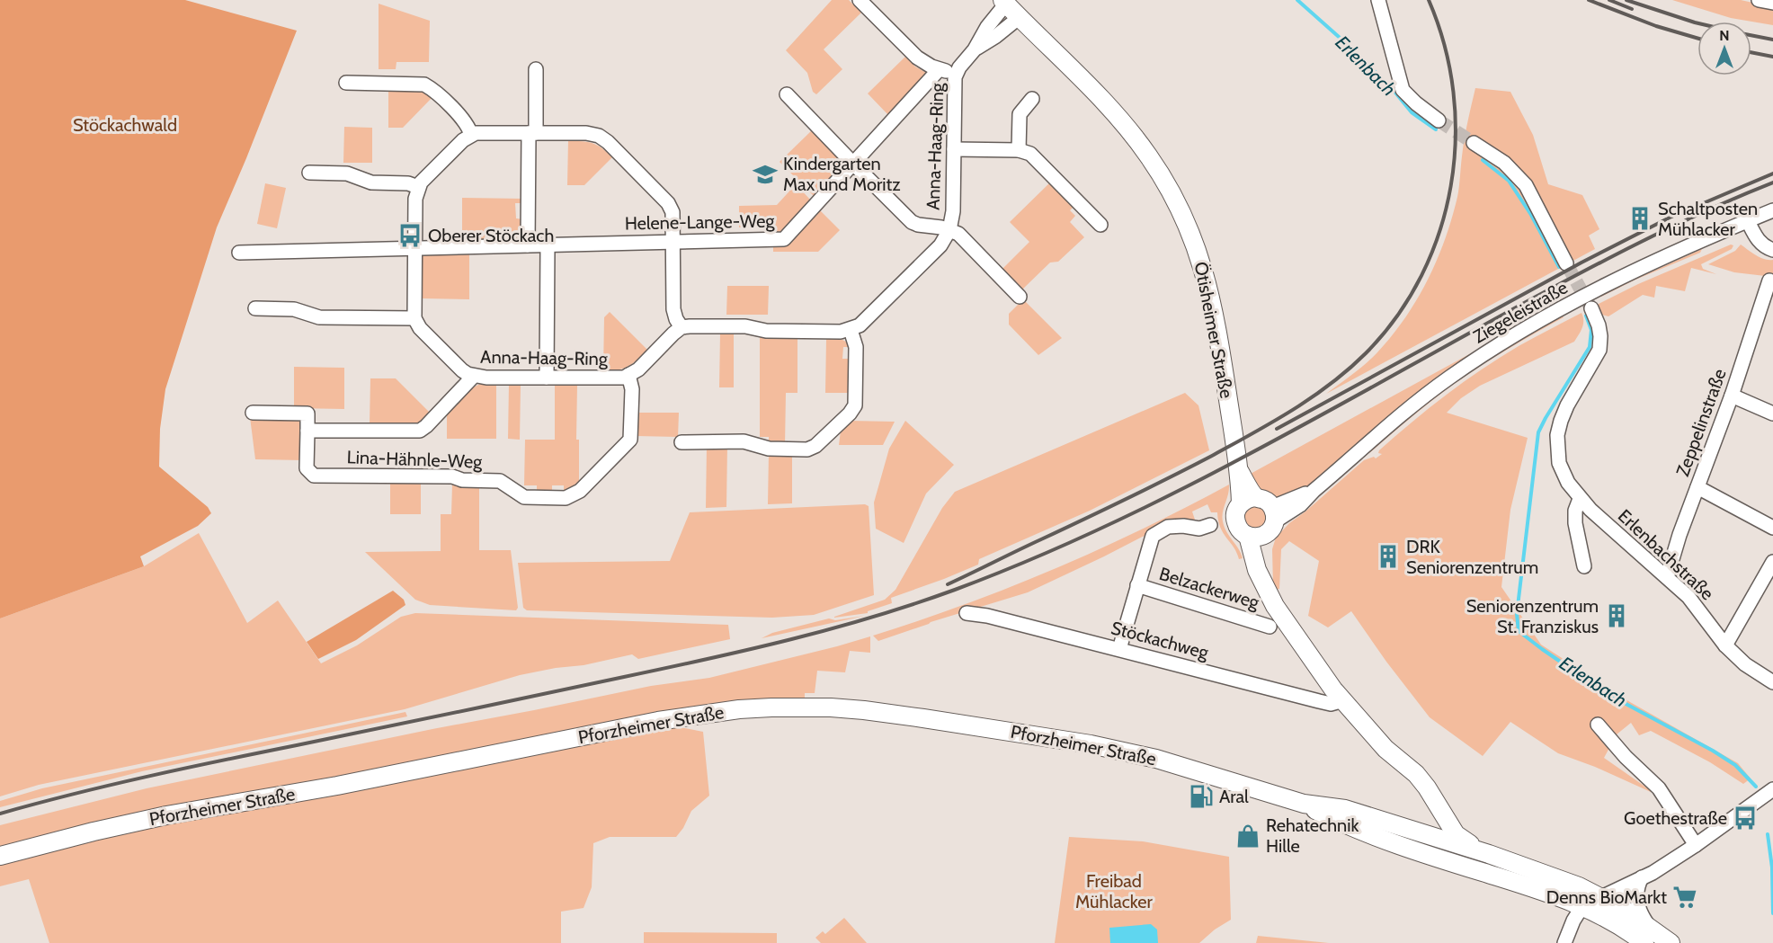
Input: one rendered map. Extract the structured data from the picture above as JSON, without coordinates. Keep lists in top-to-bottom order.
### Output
{
  "streets": {
    "main road": ["Ötisheimer Straße", "Pforzheimer Straße"],
    "street": [
      "Anna-Haag-Ring",
      "Helene-Lange-Weg",
      "Ziegeleistraße",
      "Zeppelinstraße",
      "Lina-Hähnle-Weg",
      "Erlenbachstraße",
      "Belzackerweg",
      "Stöckachweg"
    ]
  },
  "crossings": [
    ["Anna-Haag-Ring", "Ötisheimer Straße"],
    ["Anna-Haag-Ring", "Lina-Hähnle-Weg"],
    ["Ziegeleistraße", "Ötisheimer Straße"],
    ["Zeppelinstraße", "Erlenbachstraße"],
    ["Belzackerweg", "Stöckachweg"]
  ],
  "water": ["Erlenbach"],
  "parks": ["Stöckachwald", "Freibad Mühlacker"],
  "places": {
    "school or university": ["Kindergarten Max und Moritz"],
    "building": ["Schaltposten Mühlacker", "DRK Seniorenzentrum", "Seniorenzentrum St. Franziskus"],
    "bus stop": ["Oberer Stöckach", "Goethestraße"],
    "fuel station": ["Aral"],
    "shop": ["Rehatechnik Hille"],
    "supermarket": ["Denns BioMarkt"]
  },
  "north": "top"
}
